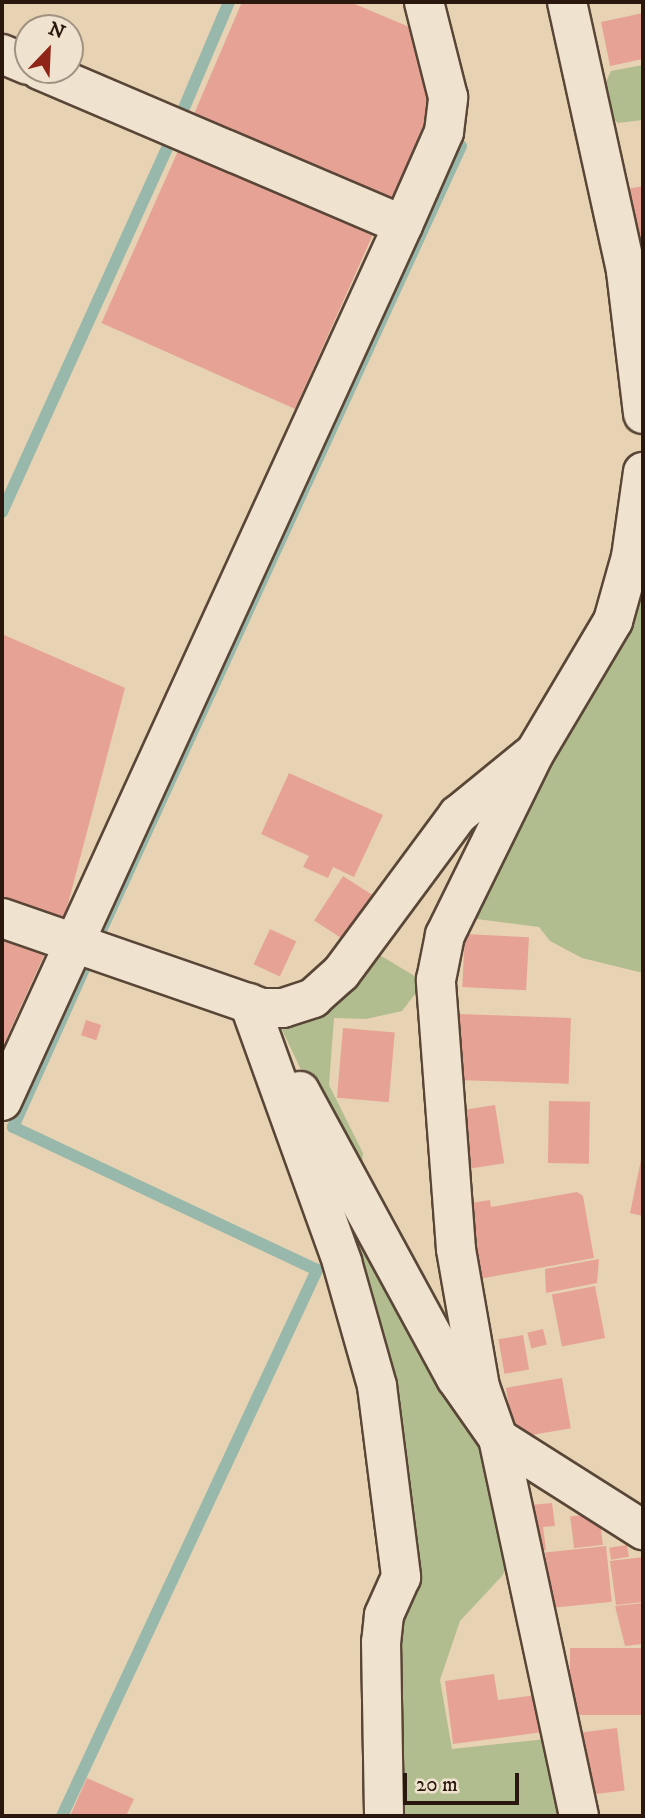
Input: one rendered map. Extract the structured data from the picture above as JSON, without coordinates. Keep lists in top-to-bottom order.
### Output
{
  "scale_bar": "20 m",
  "north": "top right"
}
